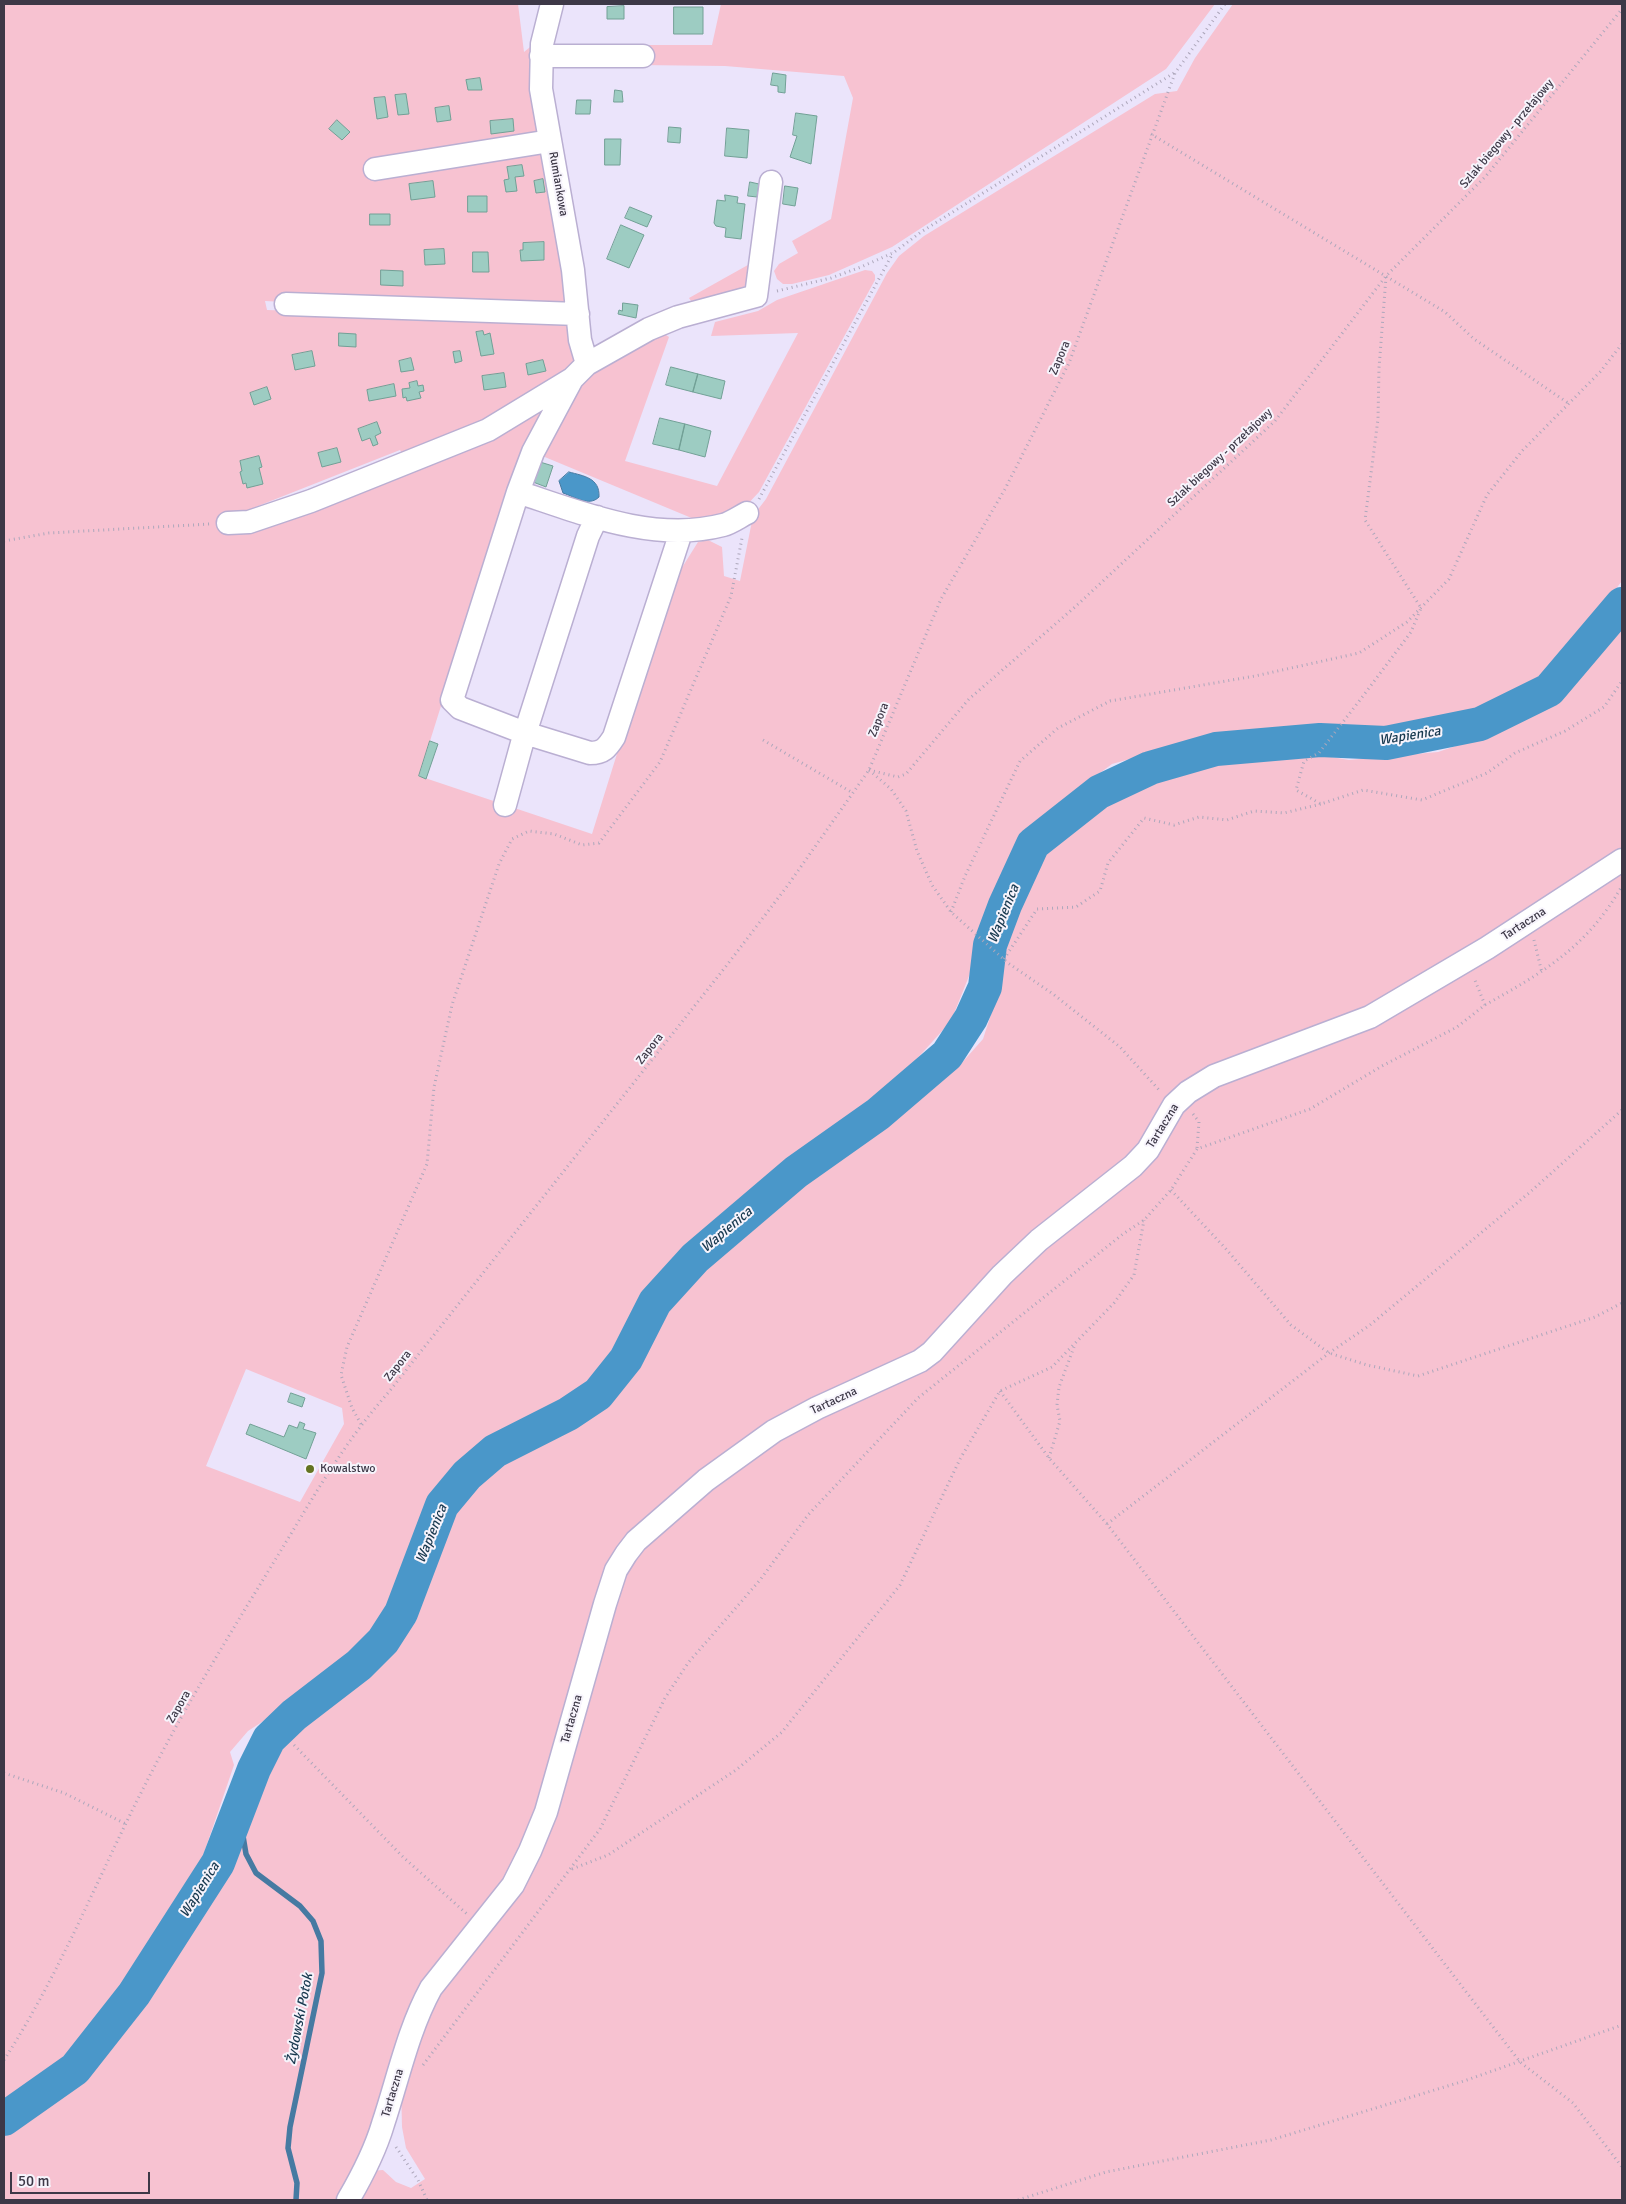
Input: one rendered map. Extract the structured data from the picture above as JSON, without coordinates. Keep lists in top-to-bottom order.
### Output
{
  "streets": {
    "street": ["Rumiankowa", "Tartaczna"],
    "path": ["Szlak biegowy - przełajowy", "Zapora"]
  },
  "crossings": [
    ["Szlak biegowy - przełajowy", "Zapora"]
  ],
  "water": ["Wapienica", "Żydowski Potok"],
  "places": ["Kowalstwo"],
  "scale_bar": "50 m"
}
